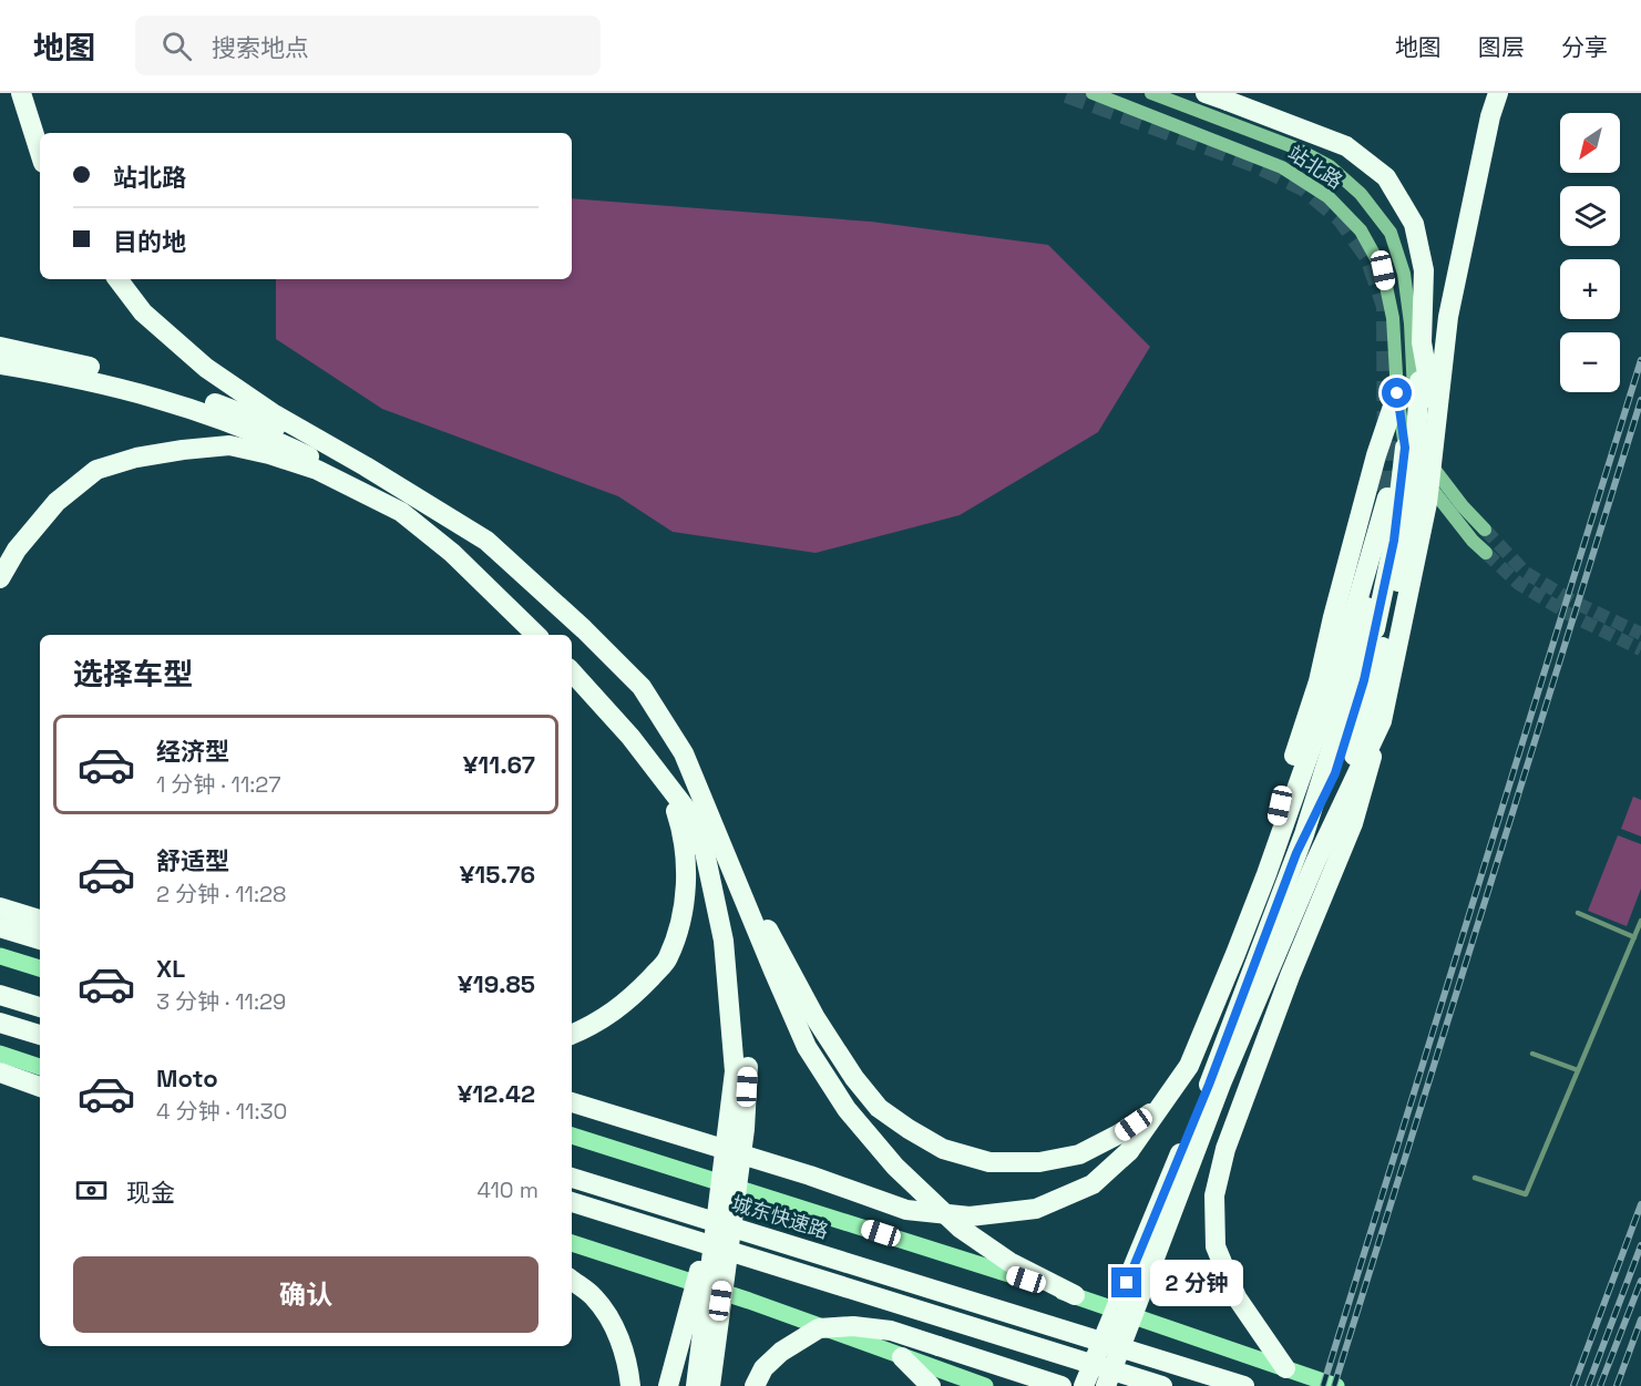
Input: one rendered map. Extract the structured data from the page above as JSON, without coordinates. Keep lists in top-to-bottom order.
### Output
{
  "streets": {
    "highway": ["城东快速路"],
    "street": ["站北路"]
  },
  "north": "bottom left",
  "page": {
    "header": "地图",
    "search": "搜索地点",
    "nav": ["地图", "图层", "分享"],
    "map_buttons": ["+", "−"],
    "banner": ["站北路", "目的地"],
    "heading": "选择车型",
    "list": [
      {
        "name": "经济型",
        "note": "1 分钟 · 11:27",
        "value": "¥11.67"
      },
      {
        "name": "舒适型",
        "note": "2 分钟 · 11:28",
        "value": "¥15.76"
      },
      {
        "name": "XL",
        "note": "3 分钟 · 11:29",
        "value": "¥19.85"
      },
      {
        "name": "Moto",
        "note": "4 分钟 · 11:30",
        "value": "¥12.42"
      }
    ],
    "pay": ["现金", "410 m"],
    "buttons": "确认",
    "bubble": "2 分钟"
  }
}
